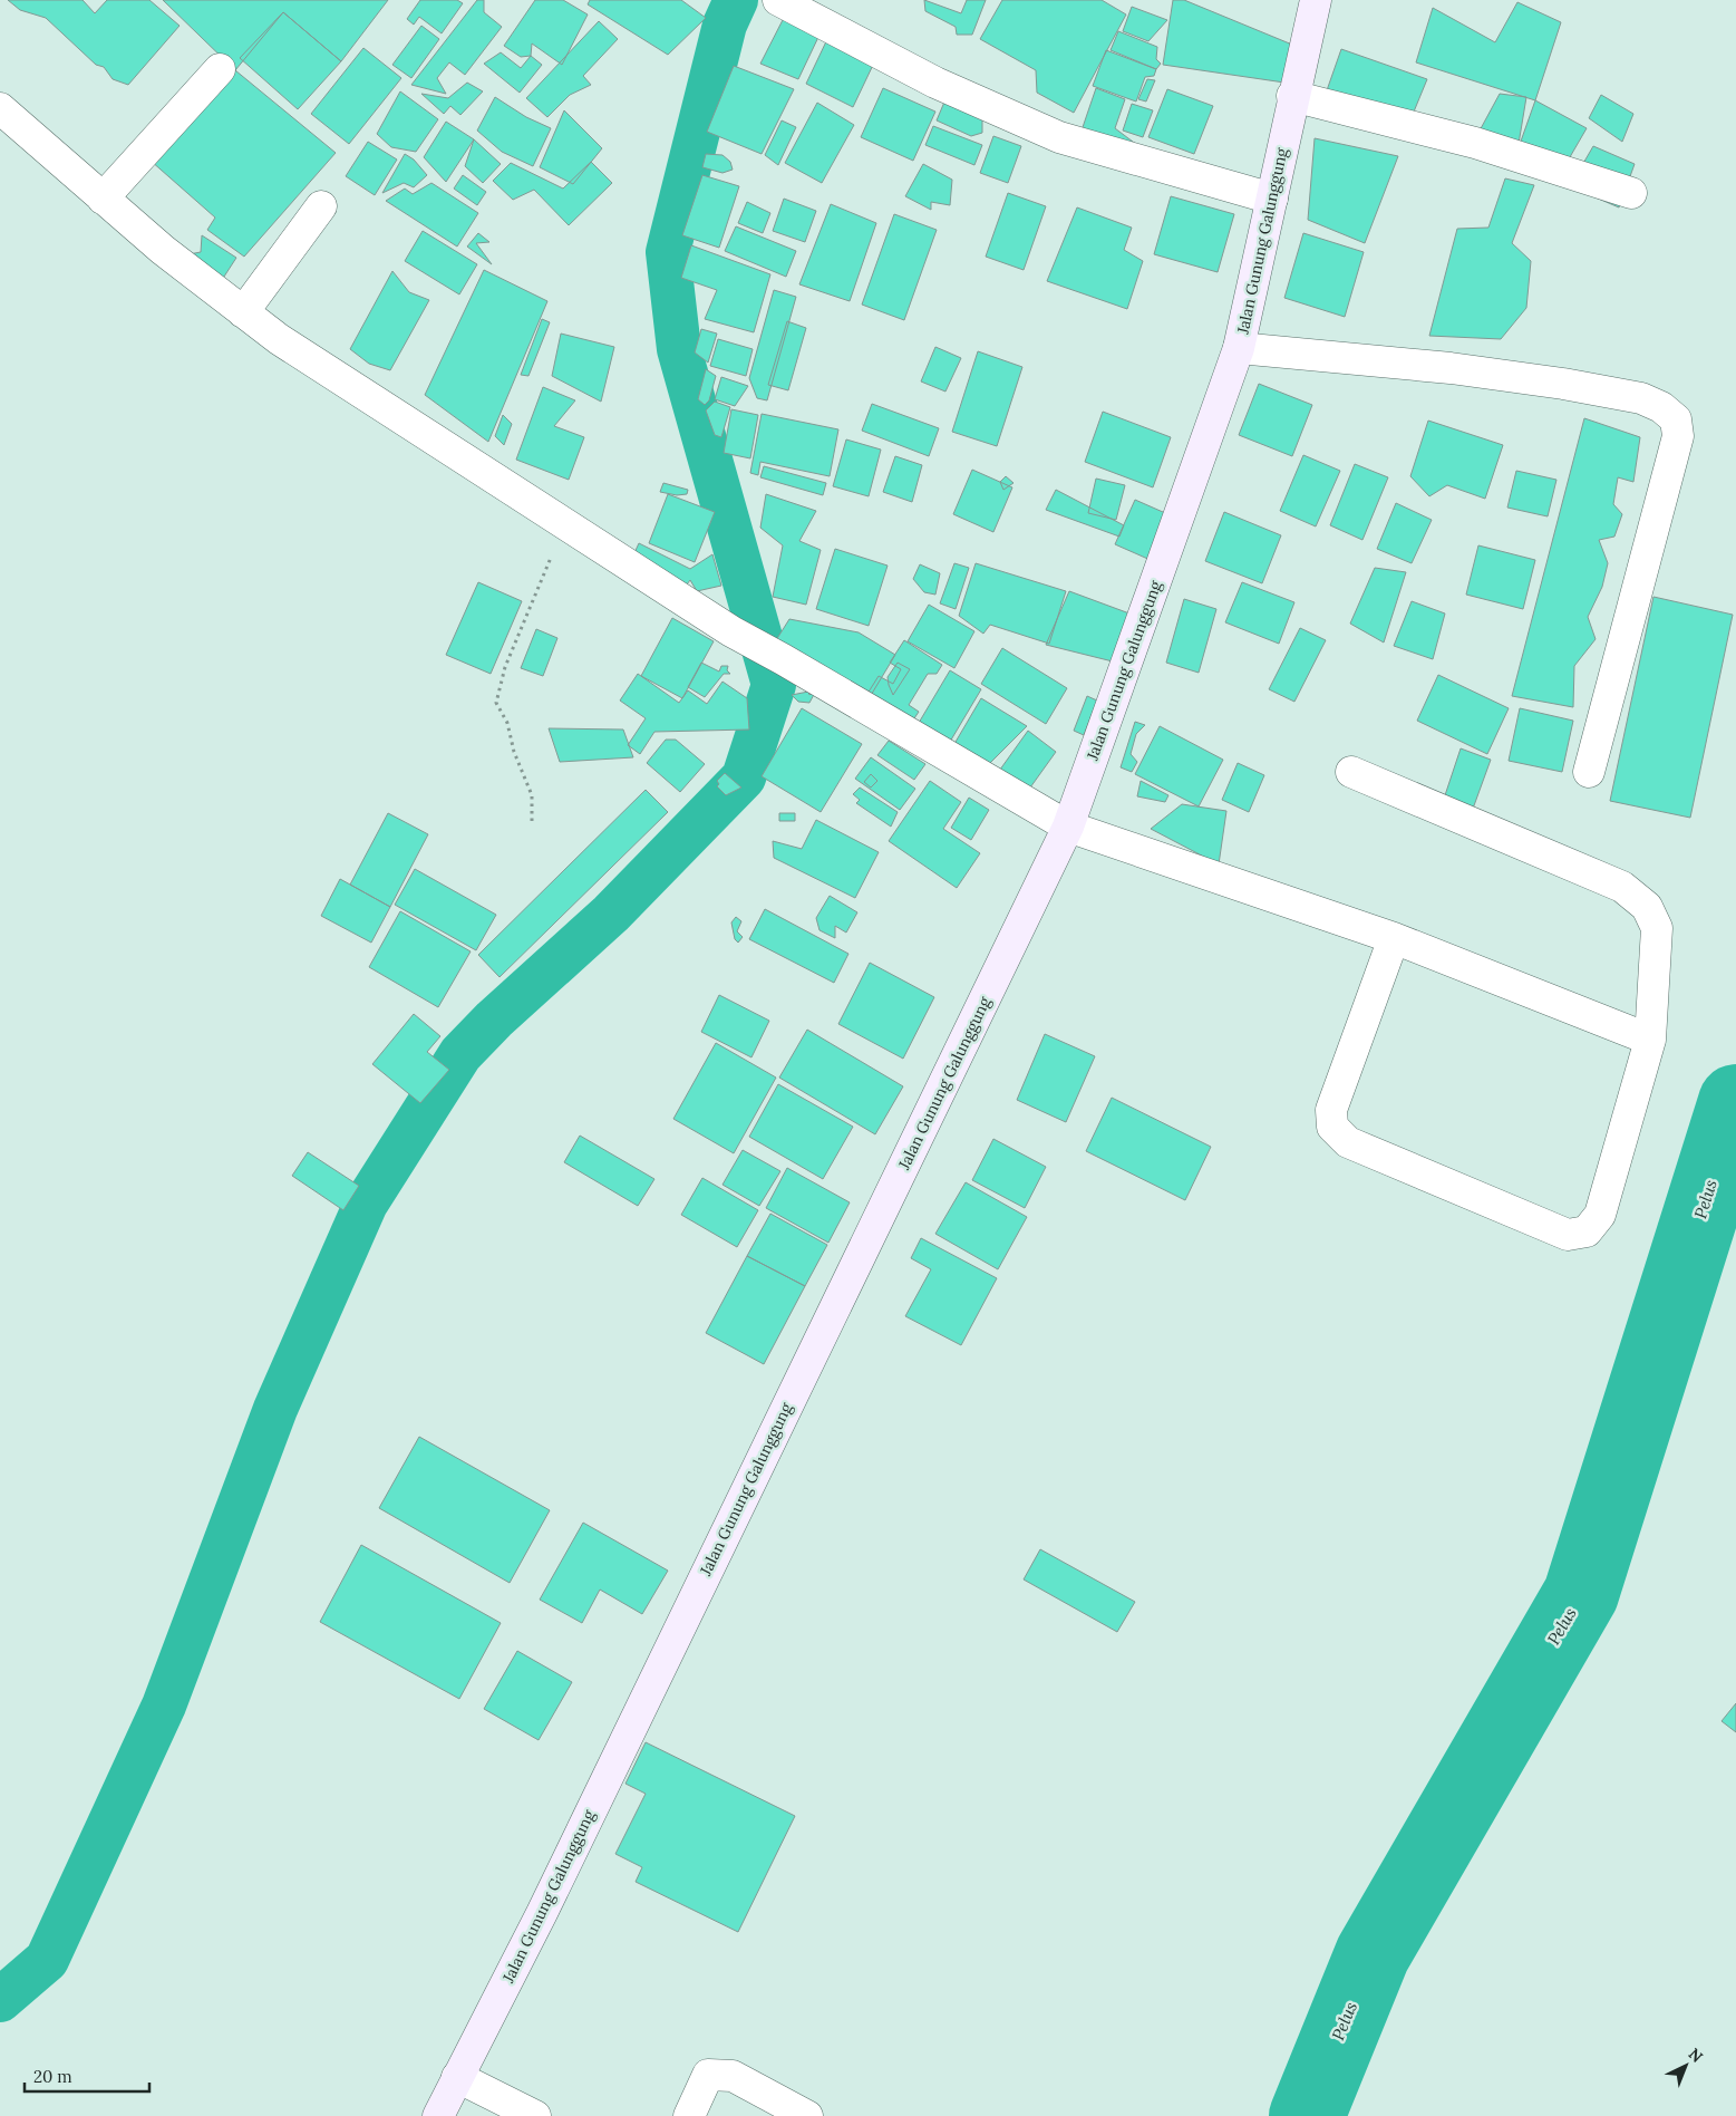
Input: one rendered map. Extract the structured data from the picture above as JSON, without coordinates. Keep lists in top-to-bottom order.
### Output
{
  "streets": {
    "street": ["Jalan Gunung Galunggung"]
  },
  "water": ["Pelus"],
  "scale_bar": "20 m",
  "north": "top right"
}
